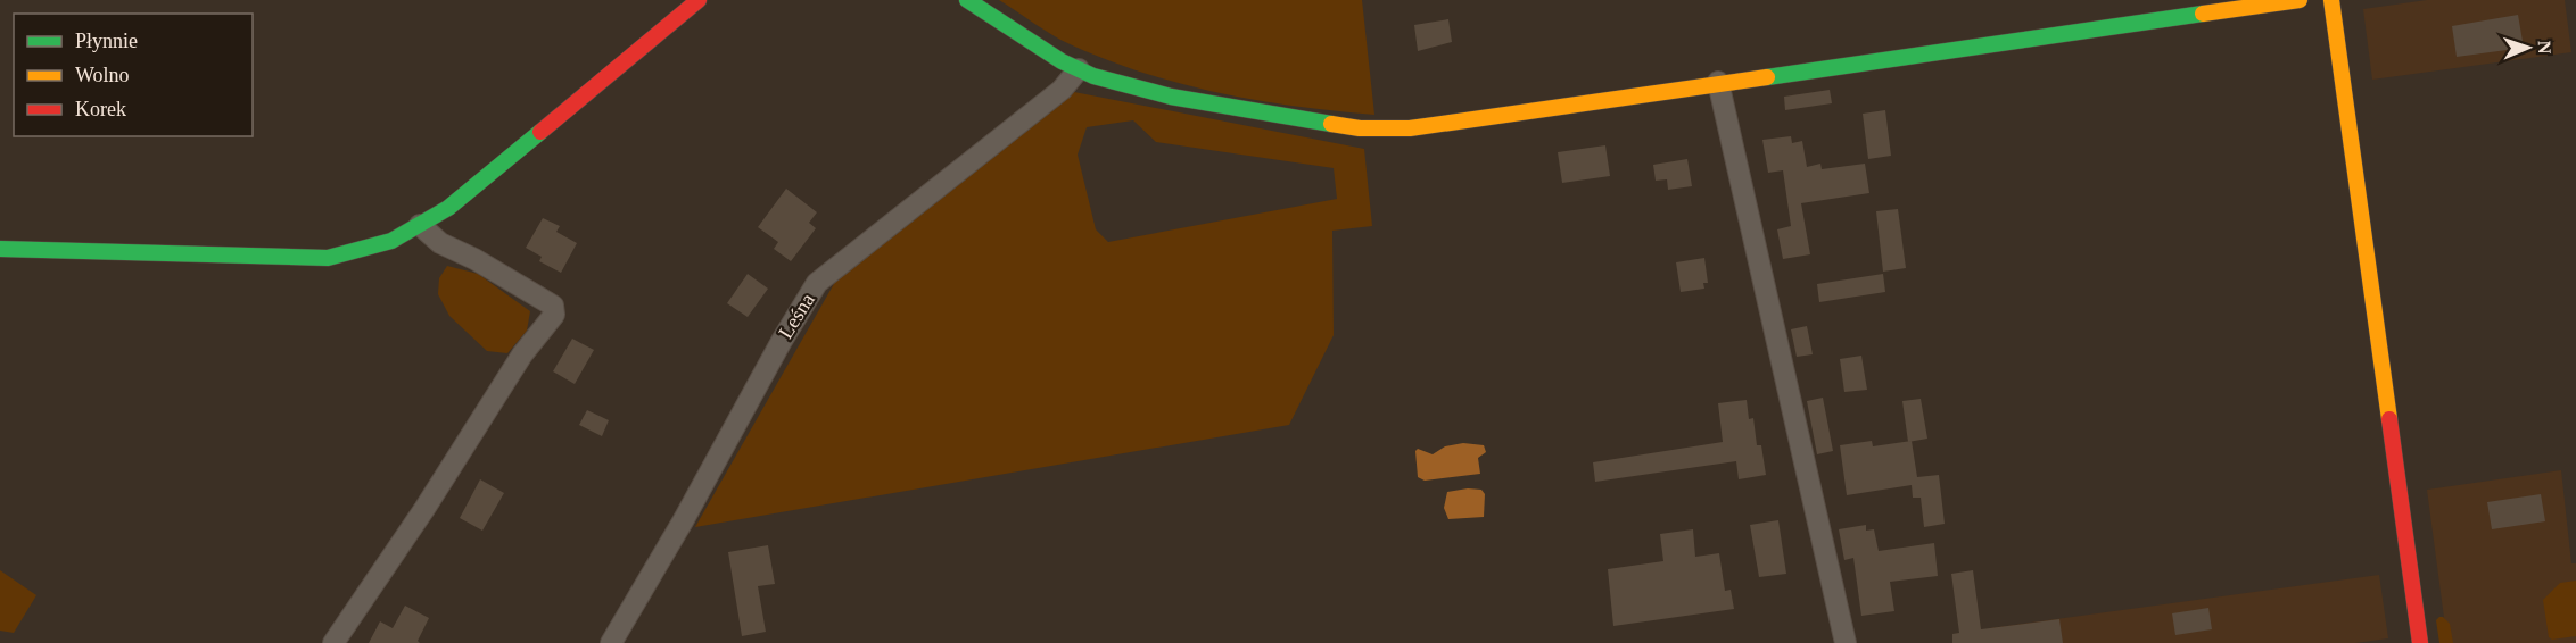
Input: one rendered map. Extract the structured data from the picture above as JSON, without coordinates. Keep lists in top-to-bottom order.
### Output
{
  "streets": {
    "street": ["Leśna"]
  },
  "legend": ["Płynnie", "Wolno", "Korek"],
  "north": "right"
}
